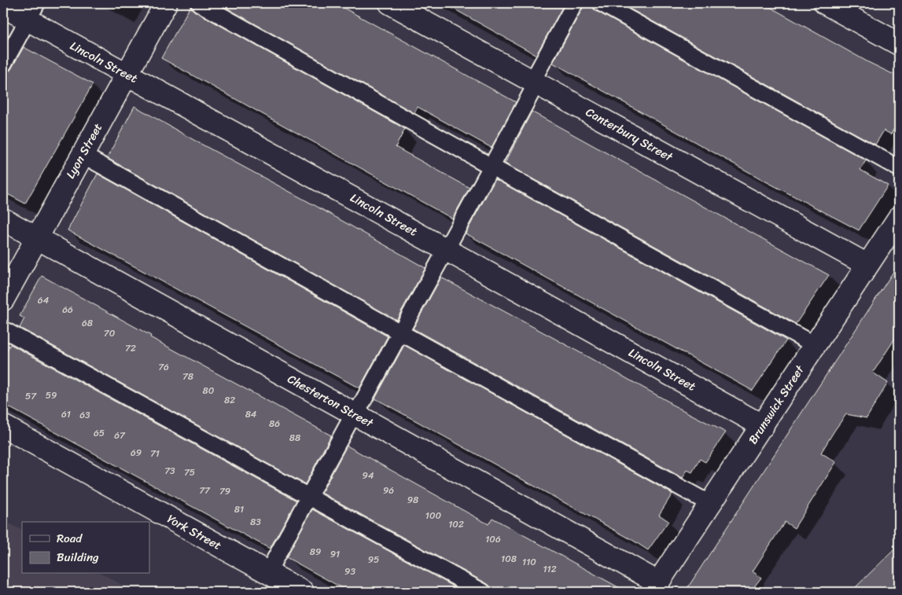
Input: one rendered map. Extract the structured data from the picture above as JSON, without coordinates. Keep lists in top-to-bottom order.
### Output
{
  "streets": {
    "street": [
      "Lincoln Street",
      "Canterbury Street",
      "Lyon Street",
      "Chesterton Street",
      "Brunswick Street",
      "York Street"
    ]
  },
  "crossings": [
    ["Lincoln Street", "Lyon Street"],
    ["Lincoln Street", "Brunswick Street"],
    ["Canterbury Street", "Brunswick Street"],
    ["Lyon Street", "Chesterton Street"],
    ["Chesterton Street", "Brunswick Street"]
  ],
  "house_numbers": [
    "64",
    "66",
    "68",
    "70",
    "72",
    "76",
    "78",
    "80",
    "59",
    "57",
    "82",
    "61",
    "84",
    "63",
    "86",
    "65",
    "67",
    "88",
    "69",
    "71",
    "73",
    "75",
    "94",
    "77",
    "96",
    "79",
    "98",
    "81",
    "100",
    "83",
    "102",
    "106",
    "89",
    "91",
    "108",
    "95",
    "110",
    "112",
    "93"
  ],
  "legend": ["Road", "Building"]
}
